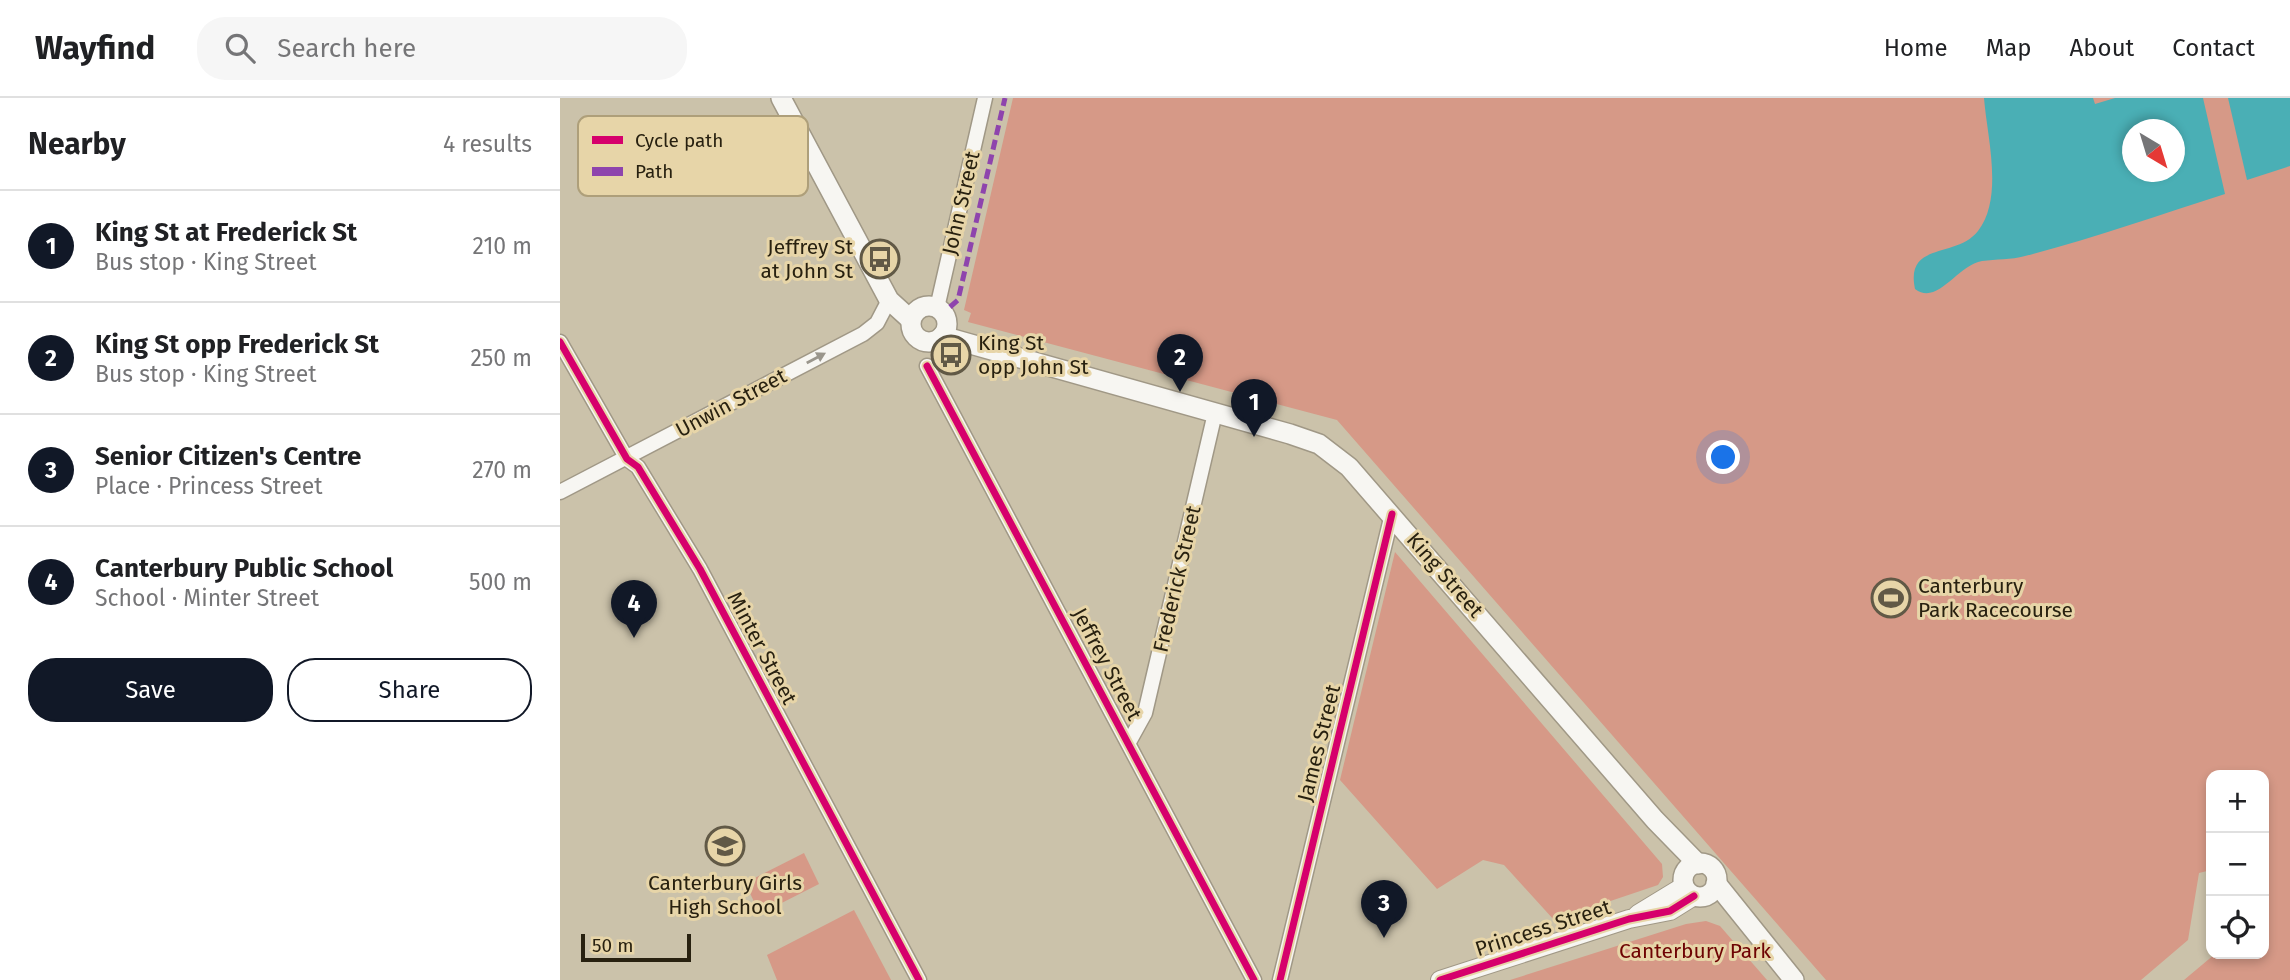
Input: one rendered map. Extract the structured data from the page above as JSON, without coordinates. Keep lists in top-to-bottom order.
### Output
{
  "streets": {
    "main road": ["King Street"],
    "street": [
      "John Street",
      "Unwin Street",
      "Frederick Street",
      "Minter Street",
      "Jeffrey Street",
      "James Street",
      "Princess Street"
    ]
  },
  "crossings": [
    ["John Street", "King Street"],
    ["Unwin Street", "Minter Street"],
    ["King Street", "Frederick Street"],
    ["King Street", "James Street"],
    ["King Street", "Princess Street"],
    ["Frederick Street", "Jeffrey Street"]
  ],
  "one_way": ["Unwin Street"],
  "parks": ["Canterbury Park"],
  "places": {
    "bus stop": ["Jeffrey St at John St", "King St opp John St"],
    "sports": ["Canterbury Park Racecourse"],
    "school or university": ["Canterbury Girls High School"]
  },
  "legend": ["Cycle path", "Path"],
  "scale_bar": "50 m",
  "north": "bottom right",
  "page": {
    "header": "Wayfind",
    "search": "Search here",
    "nav": [
      "Home",
      "Map",
      "About",
      "Contact"
    ],
    "heading": ["Nearby", "4 results"],
    "list": [
      {
        "mark": "1",
        "name": "King St at Frederick St",
        "note": "Bus stop · King Street",
        "value": "210 m"
      },
      {
        "mark": "2",
        "name": "King St opp Frederick St",
        "note": "Bus stop · King Street",
        "value": "250 m"
      },
      {
        "mark": "3",
        "name": "Senior Citizen's Centre",
        "note": "Place · Princess Street",
        "value": "270 m"
      },
      {
        "mark": "4",
        "name": "Canterbury Public School",
        "note": "School · Minter Street",
        "value": "500 m"
      }
    ],
    "pins": [
      "2",
      "1",
      "4",
      "3"
    ],
    "buttons": ["Save", "Share"],
    "map_buttons": ["+", "−"],
    "scale": "50 m"
  }
}
